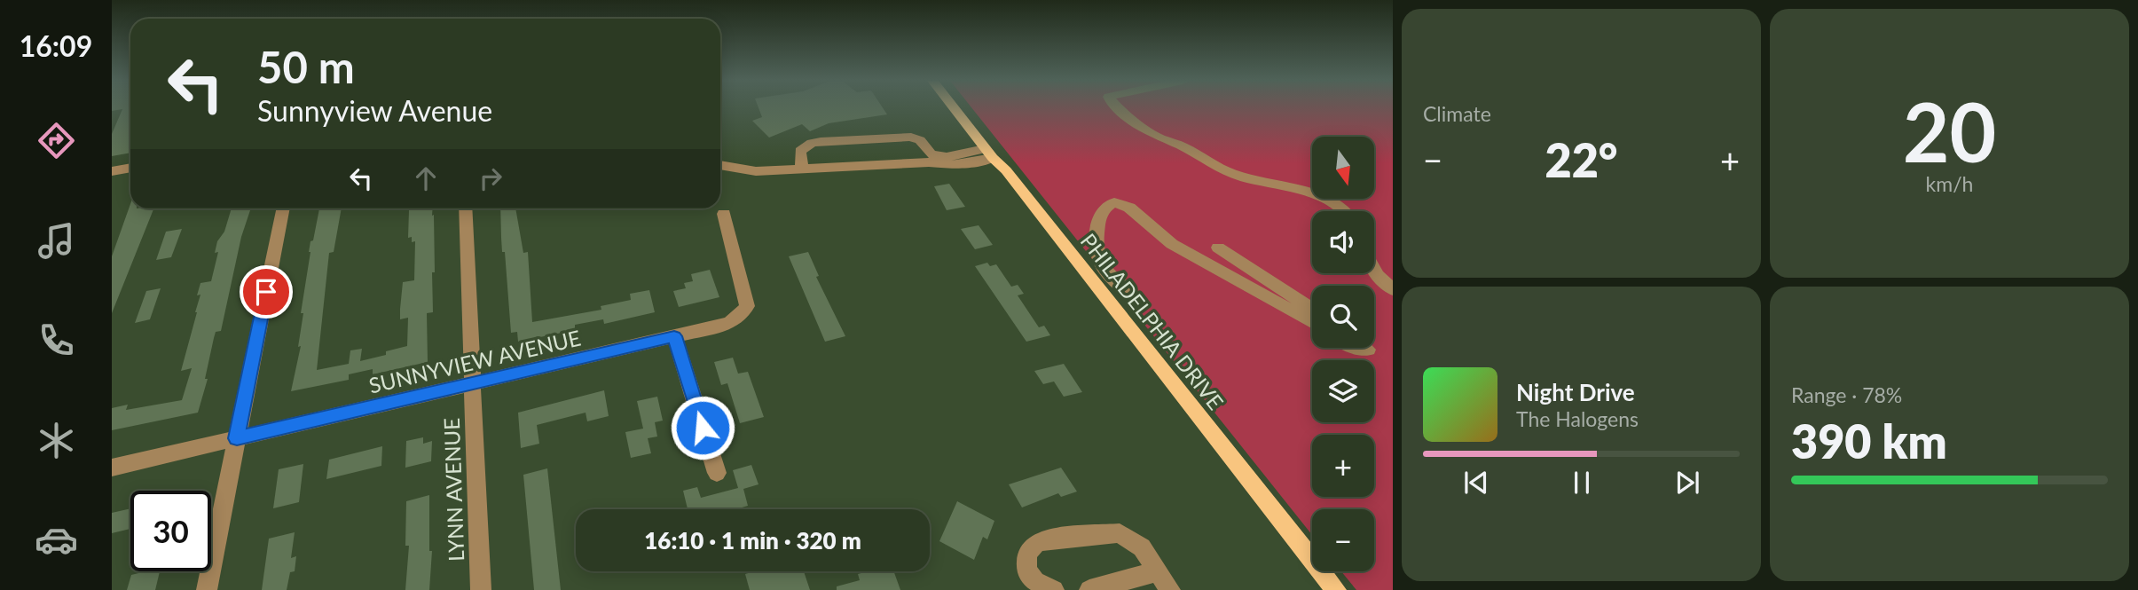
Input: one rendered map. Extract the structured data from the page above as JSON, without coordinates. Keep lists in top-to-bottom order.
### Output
{
  "streets": {
    "main road": ["PHILADELPHIA DRIVE"],
    "street": ["SUNNYVIEW AVENUE", "LYNN AVENUE"]
  },
  "crossings": [
    ["SUNNYVIEW AVENUE", "LYNN AVENUE"]
  ],
  "north": "bottom",
  "page": {
    "tabs": "16:09",
    "tile": [
      "Climate",
      ["20", "km/h"],
      ["Range · 78%", "390 km"]
    ],
    "turn": ["50 m", "Sunnyview Avenue"],
    "heat": ["−", "22°", "+"],
    "map_buttons": ["+", "−"],
    "song": ["Night Drive", "The Halogens"],
    "limit": "30",
    "trip": "16:10 · 1 min · 320 m"
  }
}
